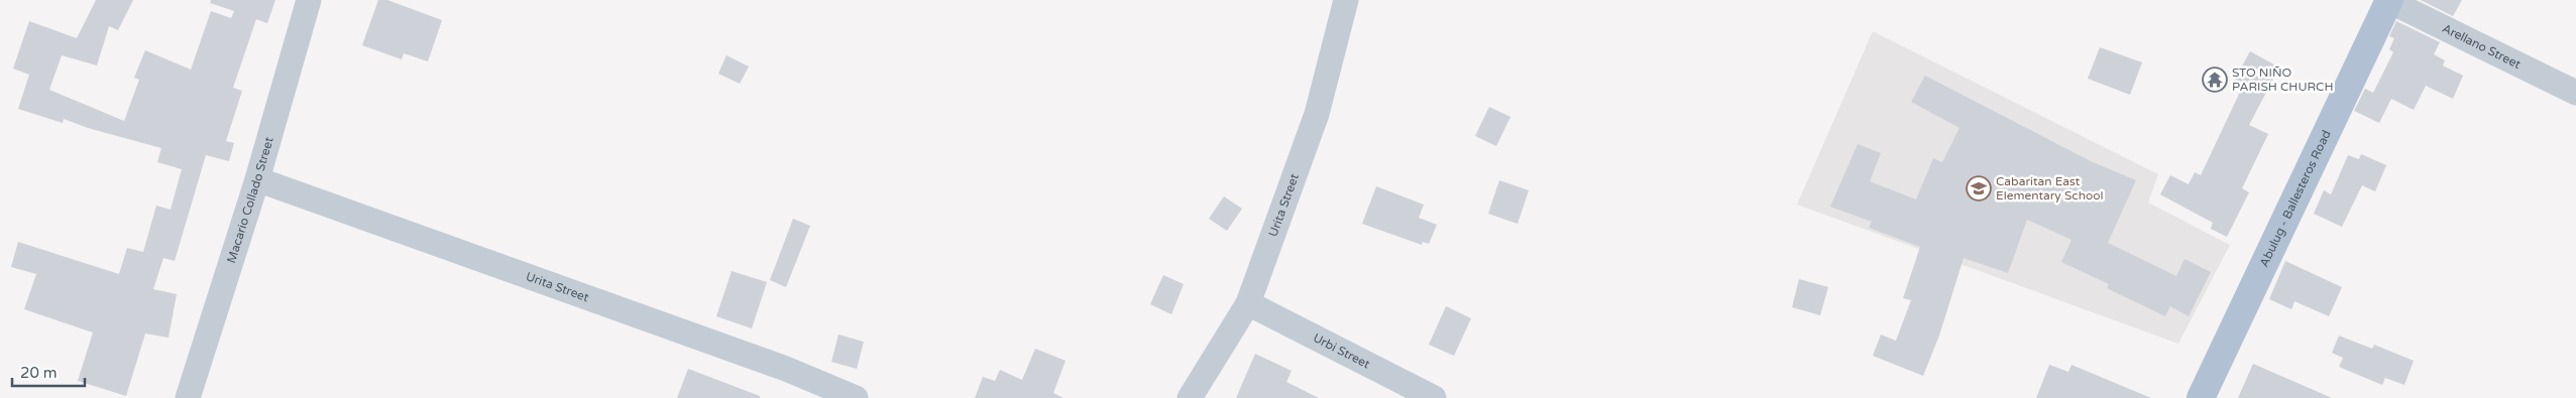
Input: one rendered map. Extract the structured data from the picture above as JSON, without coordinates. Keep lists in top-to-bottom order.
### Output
{
  "streets": {
    "main road": ["Abulug - Ballesteros Road"],
    "street": [
      "Arellano Street",
      "Macario Collado Street",
      "Urita Street",
      "Urbi Street"
    ]
  },
  "crossings": [
    ["Arellano Street", "Abulug - Ballesteros Road"],
    ["Macario Collado Street", "Urita Street"],
    ["Urita Street", "Urbi Street"]
  ],
  "places": {
    "temple": ["STO NIÑO PARISH CHURCH"],
    "school or university": ["Cabaritan East Elementary School"]
  },
  "scale_bar": "20 m"
}
